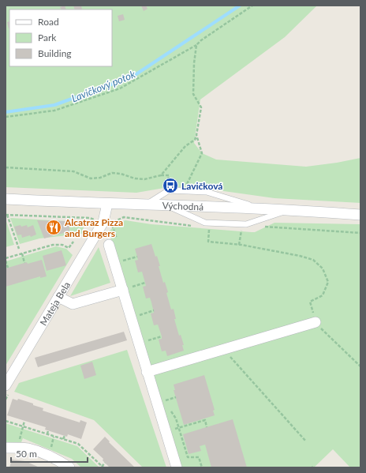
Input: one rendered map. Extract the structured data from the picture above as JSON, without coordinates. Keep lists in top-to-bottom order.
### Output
{
  "streets": {
    "street": ["Východná", "Mateja Bela"]
  },
  "water": ["Lavičkový potok"],
  "places": {
    "bus stop": ["Lavičková"],
    "restaurant": ["Alcatraz Pizza and Burgers"]
  },
  "legend": ["Road", "Park", "Building"],
  "scale_bar": "50 m"
}
